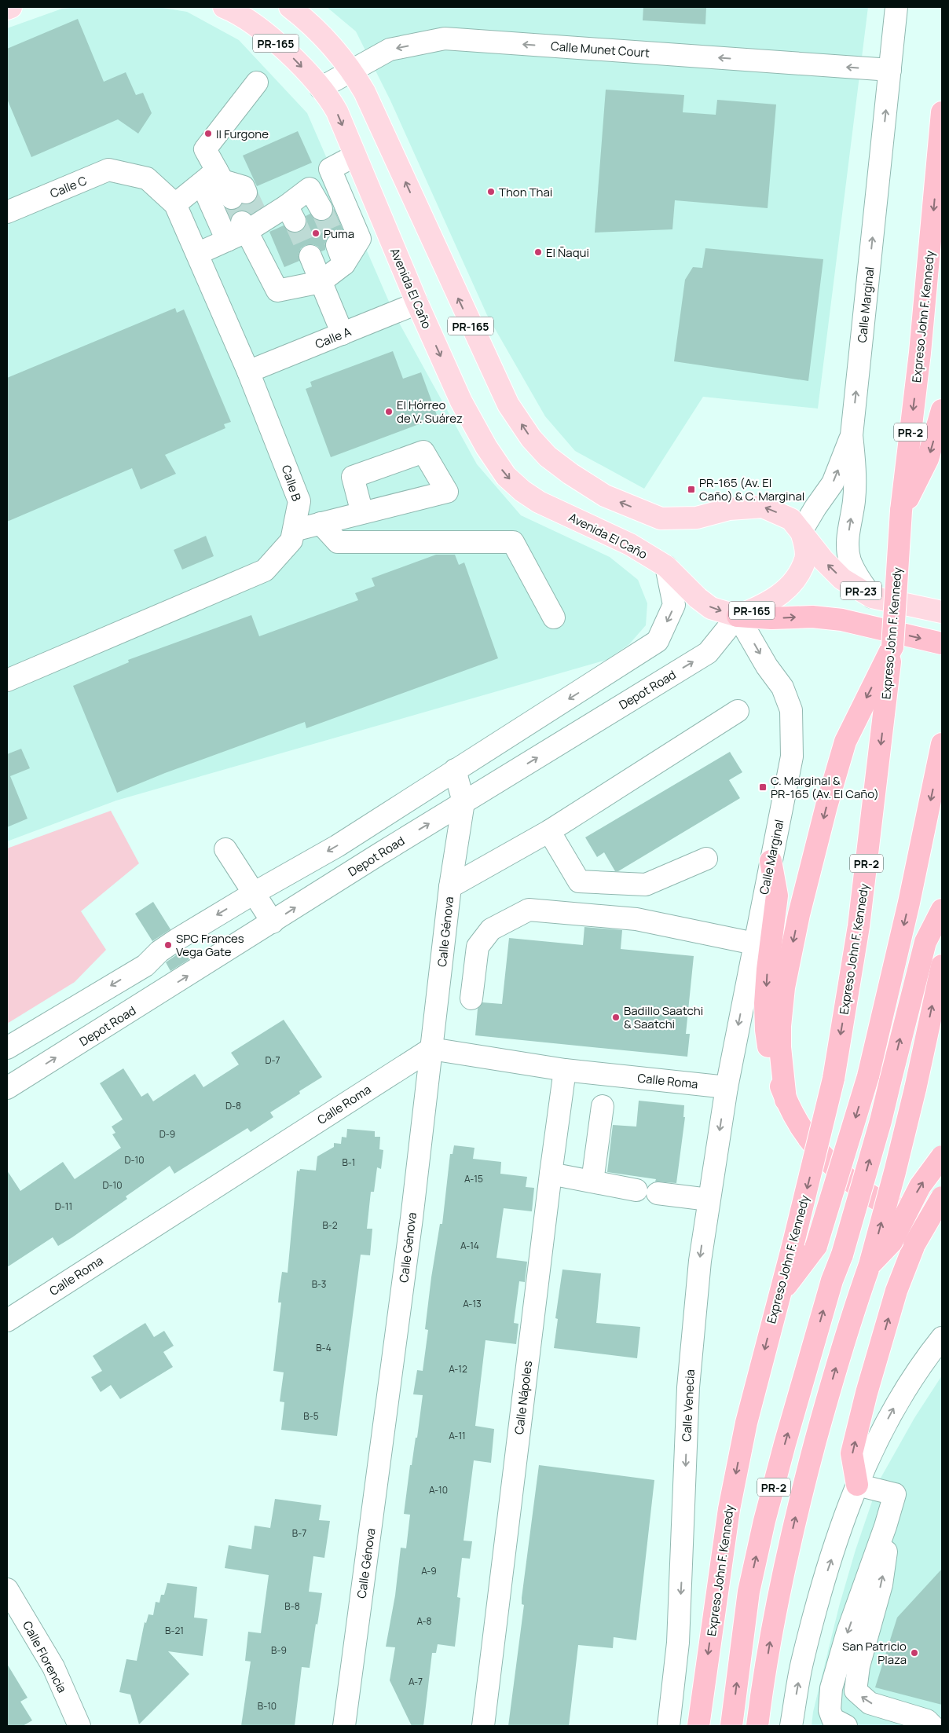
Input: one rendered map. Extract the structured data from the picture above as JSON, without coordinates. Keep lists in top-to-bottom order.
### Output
{
  "streets": {
    "highway": ["Expreso John F. Kennedy", "PR-2"],
    "main road": ["PR-165", "Avenida El Caño", "PR-23"],
    "street": [
      "Calle Munet Court",
      "Calle C",
      "Calle Marginal",
      "Calle A",
      "Calle B",
      "Depot Road",
      "Calle Génova",
      "Calle Roma",
      "Calle Nápoles",
      "Calle Venecia",
      "Calle Florencia"
    ]
  },
  "crossings": [
    ["PR-165", "Calle Munet Court"],
    ["PR-165", "Avenida El Caño"],
    ["PR-165", "Calle Marginal"],
    ["PR-165", "PR-23"],
    ["PR-165", "Depot Road"],
    ["Calle Munet Court", "Avenida El Caño"],
    ["Calle Munet Court", "Calle Marginal"],
    ["Calle C", "Calle B"],
    ["Avenida El Caño", "Calle Marginal"],
    ["Avenida El Caño", "Calle A"],
    ["Avenida El Caño", "Depot Road"],
    ["Calle Marginal", "PR-23"],
    ["Calle Marginal", "Depot Road"],
    ["Calle Marginal", "Calle Roma"],
    ["Calle Marginal", "Calle Venecia"],
    ["Calle A", "Calle B"],
    ["Depot Road", "Calle Génova"],
    ["Calle Génova", "Calle Roma"],
    ["Calle Roma", "Calle Nápoles"],
    ["Calle Roma", "Calle Venecia"]
  ],
  "one_way": ["Calle Munet Court"],
  "places": {
    "other": [
      "Il Furgone",
      "Thon Thai",
      "Puma",
      "El Ñaqui",
      "El Hórreo de V. Suárez",
      "SPC Frances Vega Gate",
      "Badillo Saatchi & Saatchi",
      "San Patricio Plaza"
    ],
    "transit": ["PR-165 (Av. El Caño) & C. Marginal", "C. Marginal & PR-165 (Av. El Caño)"]
  },
  "house_numbers": [
    "D-7",
    "D-8",
    "D-9",
    "D-10",
    "B-1",
    "A-15",
    "D-10",
    "D-11",
    "B-2",
    "A-14",
    "B-3",
    "A-13",
    "B-4",
    "A-12",
    "B-5",
    "A-11",
    "A-10",
    "B-7",
    "A-9",
    "B-8",
    "A-8",
    "B-21",
    "B-9",
    "A-7",
    "B-10"
  ]
}
